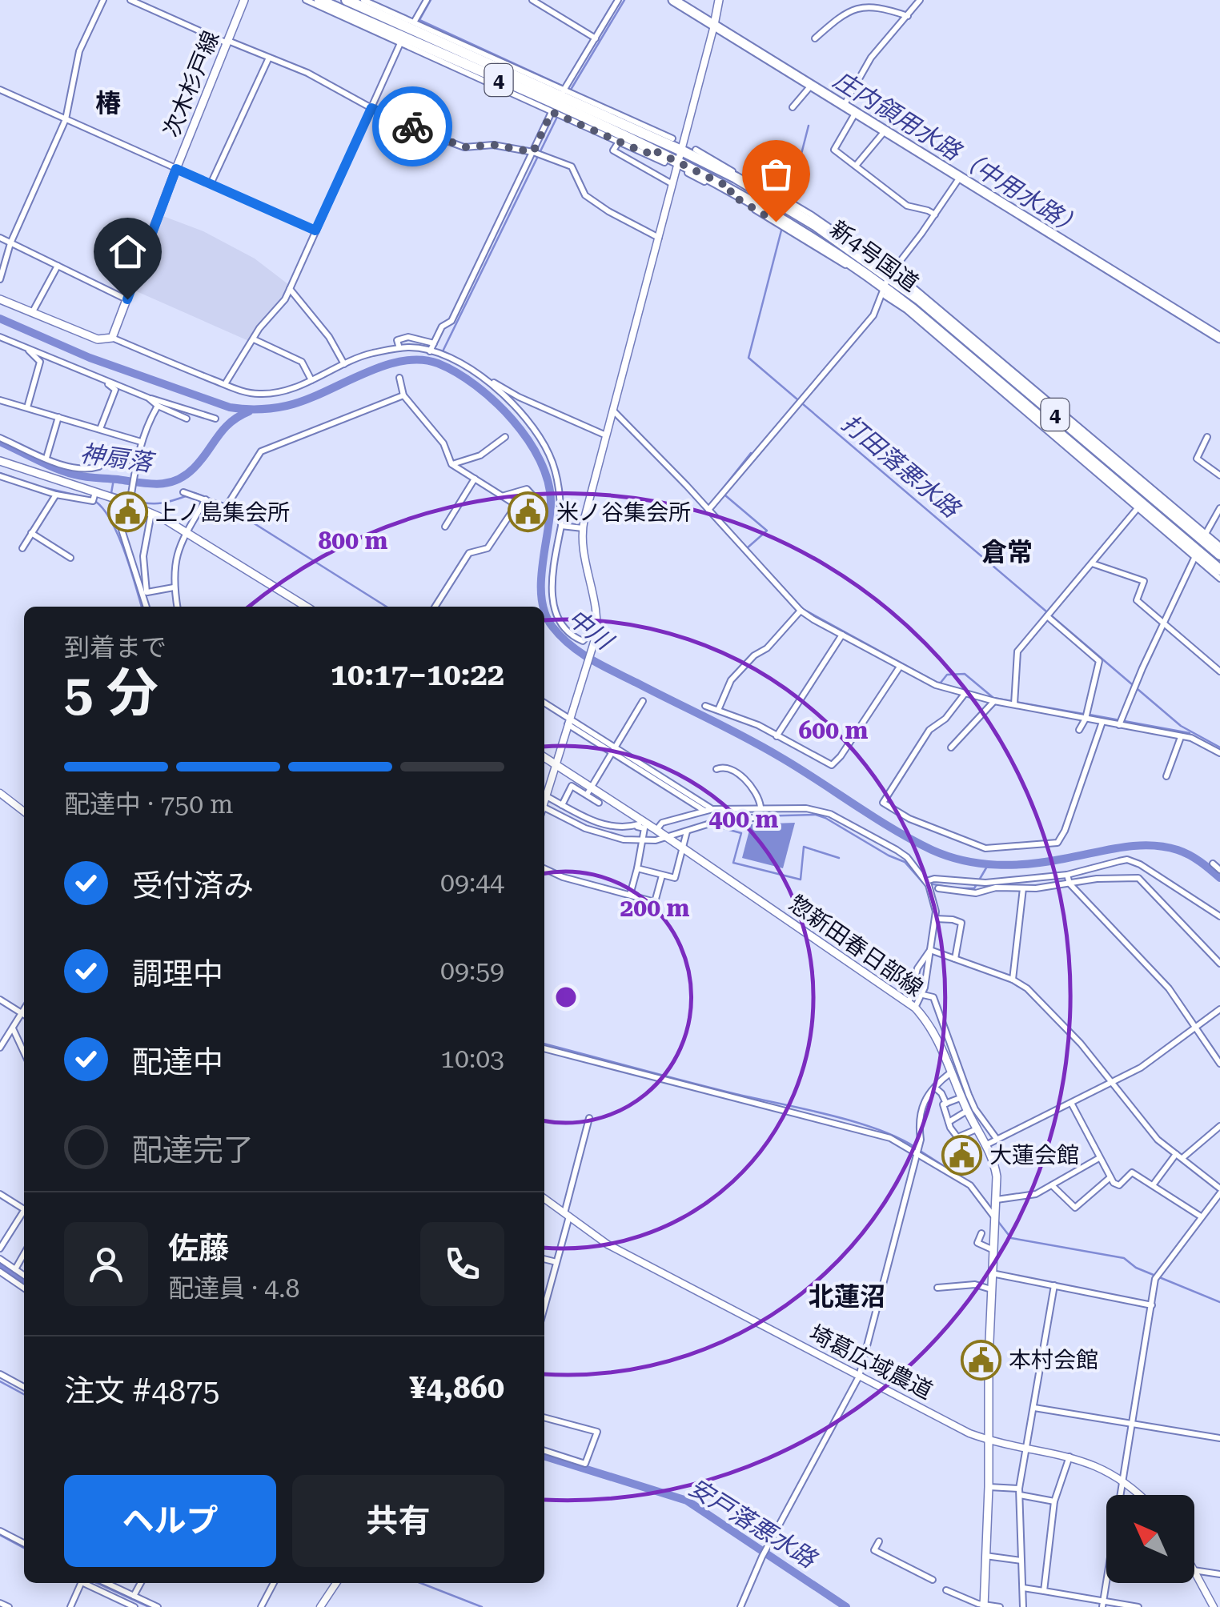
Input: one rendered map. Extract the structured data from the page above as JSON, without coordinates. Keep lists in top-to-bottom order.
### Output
{
  "streets": {
    "highway": ["4", "新4号国道"],
    "main road": ["次木杉戸線", "惣新田春日部線"],
    "street": ["埼葛広域農道"]
  },
  "crossings": [
    ["惣新田春日部線", "埼葛広域農道"]
  ],
  "districts": ["椿", "倉常", "北蓮沼"],
  "water": [
    "庄内領用水路（中用水路）",
    "神扇落",
    "打田落悪水路",
    "中川",
    "安戸落悪水路"
  ],
  "places": {
    "public building": [
      "上ノ島集会所",
      "米ノ谷集会所",
      "大蓮会館",
      "本村会館"
    ]
  },
  "north": "top left",
  "page": {
    "heading": ["5 分", "到着まで", "10:17–10:22"],
    "panel": [
      "佐藤",
      "配達員 · 4.8",
      "注文 #4875",
      "¥4,860"
    ],
    "bar": "配達中 · 750 m",
    "list": [
      ["受付済み", "09:44"],
      ["調理中", "09:59"],
      ["配達中", "10:03"],
      "配達完了"
    ],
    "buttons": ["ヘルプ", "共有"]
  },
  "rings": [
    "800 m",
    "600 m",
    "400 m",
    "200 m"
  ]
}
